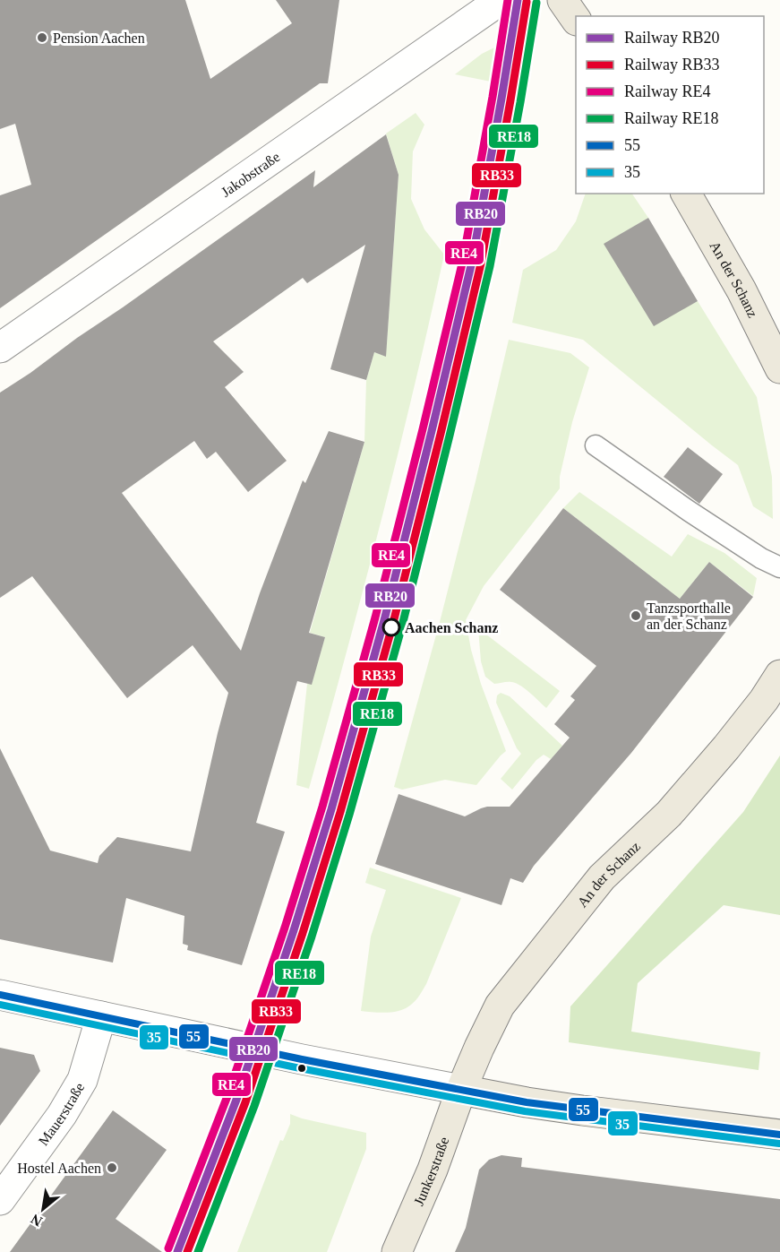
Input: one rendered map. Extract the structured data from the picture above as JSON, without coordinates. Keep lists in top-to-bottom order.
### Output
{
  "streets": {
    "main road": ["An der Schanz", "Junkerstraße"],
    "street": ["Jakobstraße", "Mauerstraße"]
  },
  "crossings": [
    ["An der Schanz", "Junkerstraße"]
  ],
  "places": [
    "Pension Aachen",
    "Tanzsporthalle an der Schanz",
    "Aachen Schanz",
    "Hostel Aachen"
  ],
  "lines": [
    "rail line RB20",
    "rail line RE4",
    "rail line RB33",
    "rail line RE18",
    "transit line 55",
    "transit line 35"
  ],
  "legend": [
    "Railway RB20",
    "Railway RB33",
    "Railway RE4",
    "Railway RE18",
    "55",
    "35"
  ],
  "north": "bottom left"
}
